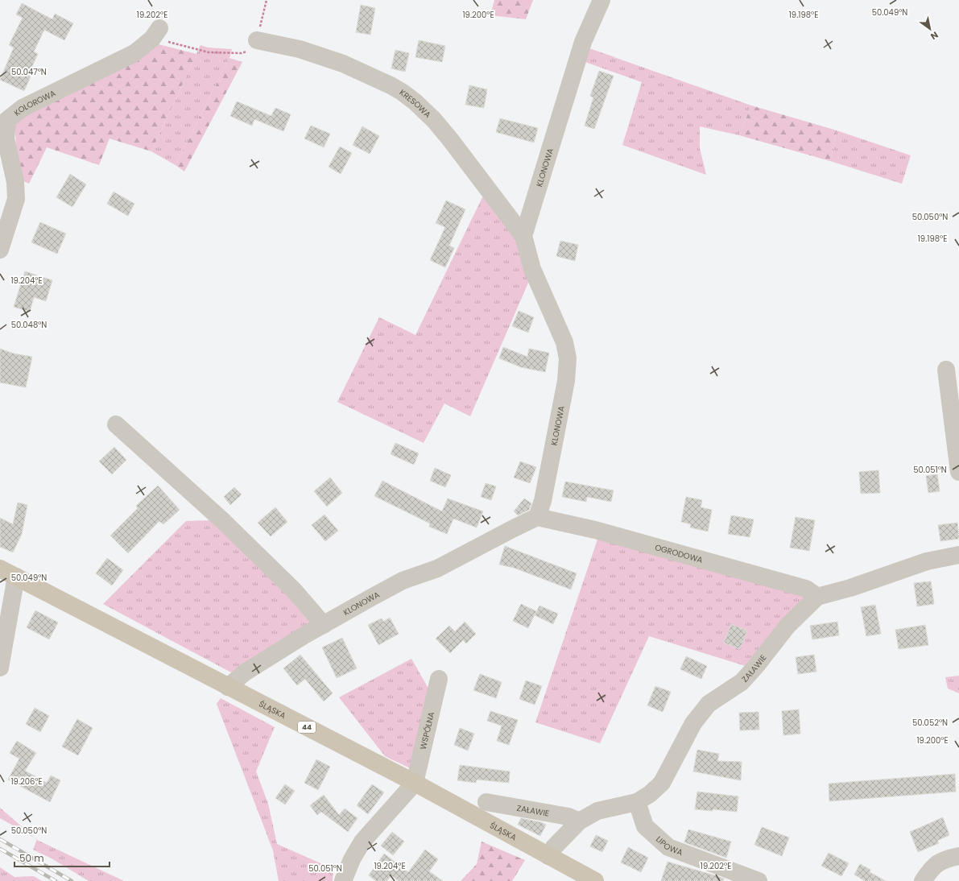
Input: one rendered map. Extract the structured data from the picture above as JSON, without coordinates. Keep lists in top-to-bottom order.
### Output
{
  "streets": {
    "main road": ["ŚLĄSKA", "44"],
    "street": [
      "KOLOROWA",
      "KRESOWA",
      "KLONOWA",
      "OGRODOWA",
      "ZAŁAWIE",
      "WSPÓLNA",
      "LIPOWA"
    ]
  },
  "crossings": [
    ["KRESOWA", "KLONOWA"],
    ["KLONOWA", "OGRODOWA"],
    ["KLONOWA", "ŚLĄSKA"],
    ["OGRODOWA", "ZAŁAWIE"],
    ["ZAŁAWIE", "ŚLĄSKA"],
    ["ZAŁAWIE", "LIPOWA"],
    ["ŚLĄSKA", "WSPÓLNA"]
  ],
  "scale_bar": "50 m",
  "north": "bottom right",
  "coordinates": [
    "50.049°N",
    "19.202°E",
    "19.200°E",
    "19.198°E",
    "50.047°N",
    "50.050°N",
    "19.204°E",
    "50.048°N",
    "50.051°N",
    "50.052°N",
    "19.206°E"
  ]
}
